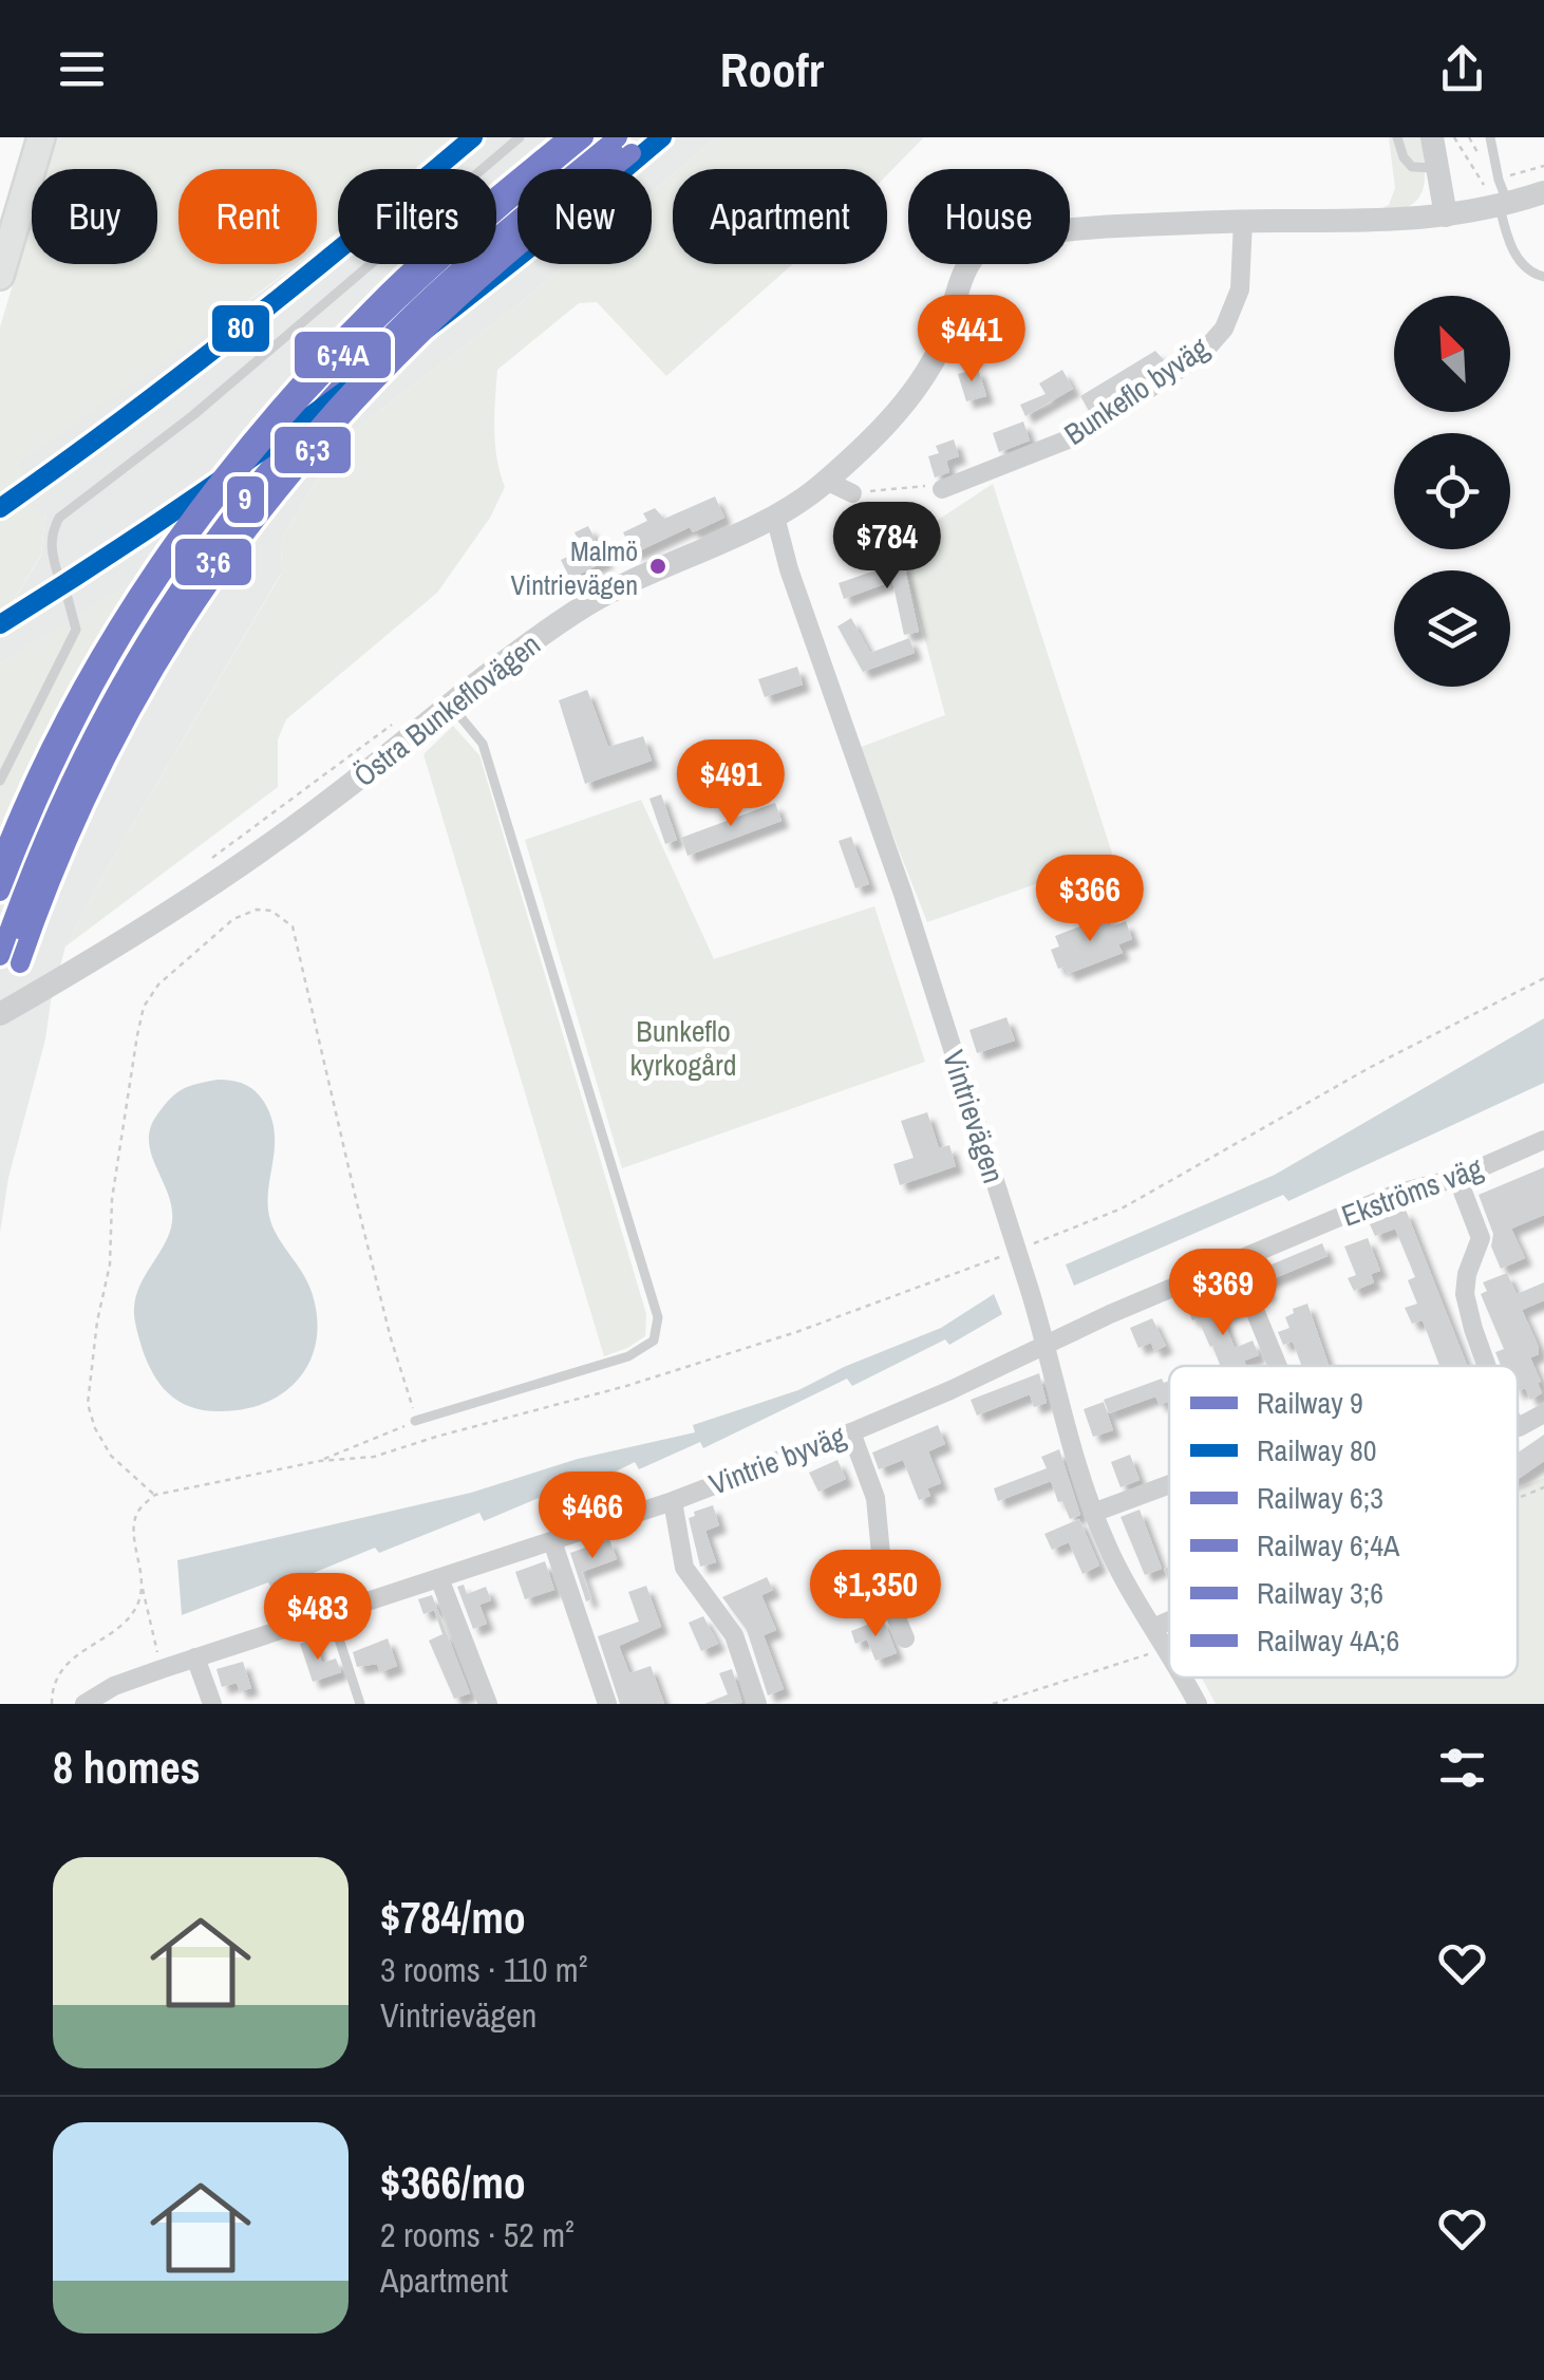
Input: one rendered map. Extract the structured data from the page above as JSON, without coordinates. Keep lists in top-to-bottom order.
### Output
{
  "streets": {
    "street": [
      "Bunkeflo byväg",
      "Östra Bunkeflovägen",
      "Vintrievägen",
      "Ekströms väg",
      "Vintrie byväg"
    ]
  },
  "crossings": [
    ["Bunkeflo byväg", "Östra Bunkeflovägen"],
    ["Östra Bunkeflovägen", "Vintrievägen"],
    ["Vintrievägen", "Ekströms väg"],
    ["Vintrievägen", "Vintrie byväg"],
    ["Ekströms väg", "Vintrie byväg"]
  ],
  "parks": ["Bunkeflo kyrkogård"],
  "places": ["Malmö Vintrievägen"],
  "lines": [
    "rail line 9",
    "rail line 80",
    "rail line 6;4A",
    "rail line 4A;6",
    "rail line 6;3",
    "rail line 3;6"
  ],
  "legend": [
    "Railway 9",
    "Railway 80",
    "Railway 6;3",
    "Railway 6;4A",
    "Railway 3;6",
    "Railway 4A;6"
  ],
  "north": "top left",
  "page": {
    "header": "Roofr",
    "chip": [
      "Buy",
      "Rent",
      "Filters",
      "New",
      "Apartment",
      "House"
    ],
    "price": [
      "$441",
      "$784",
      "$491",
      "$366",
      "$369",
      "$466",
      "$1,350",
      "$483"
    ],
    "heading": "8 homes",
    "list": [
      {
        "name": "$784/mo",
        "note": "3 rooms · 110 m² · Vintrievägen"
      },
      {
        "name": "$366/mo",
        "note": "2 rooms · 52 m² · Apartment"
      }
    ]
  }
}
